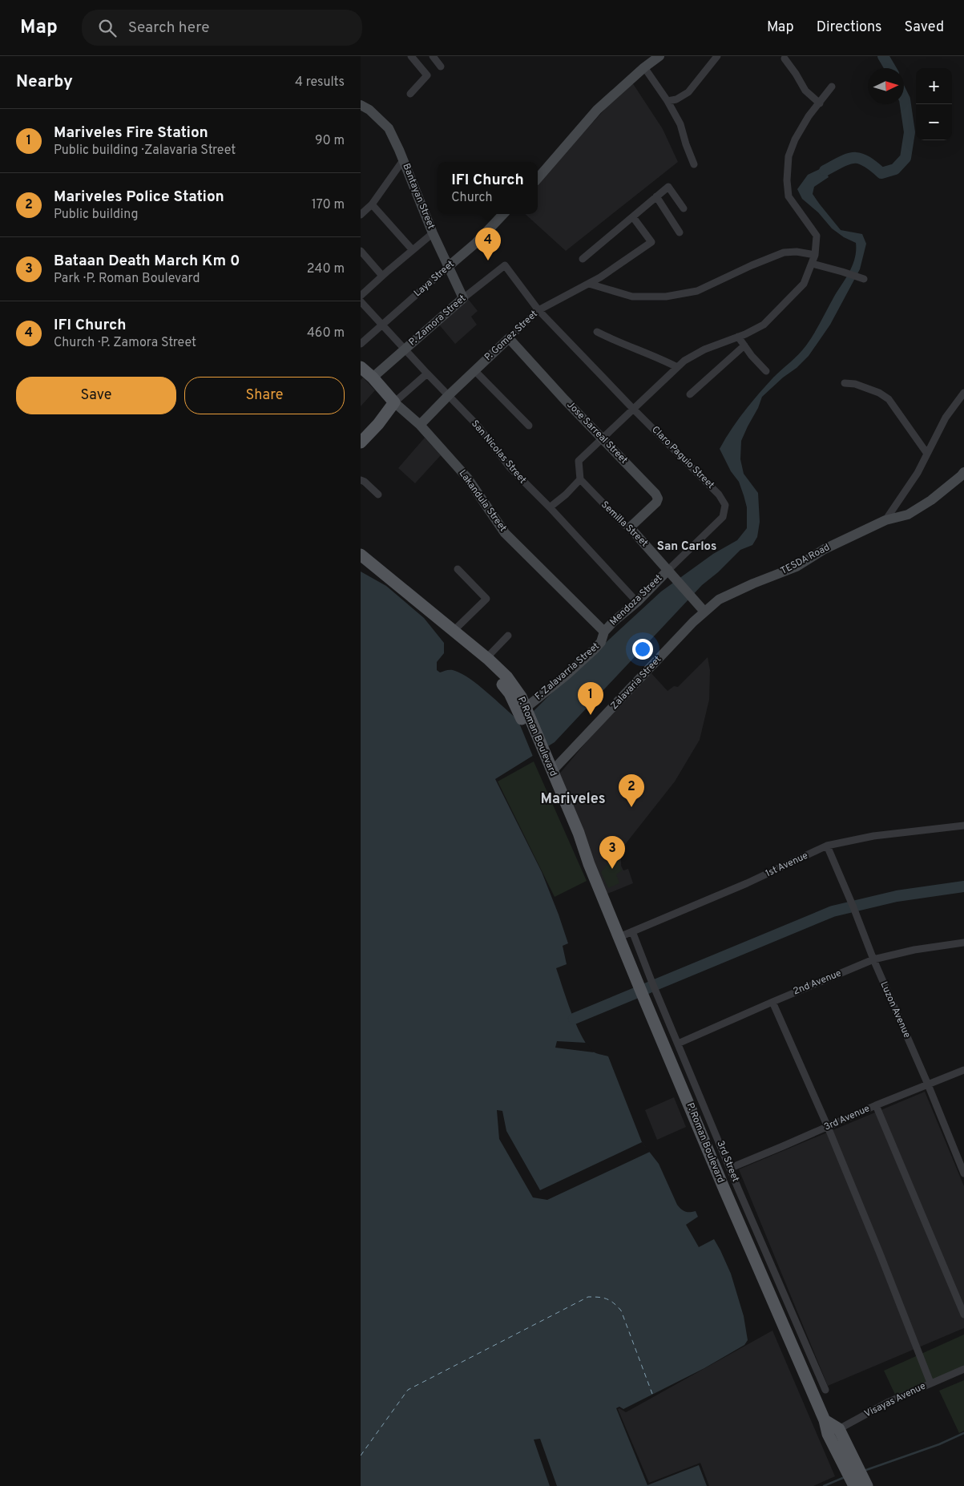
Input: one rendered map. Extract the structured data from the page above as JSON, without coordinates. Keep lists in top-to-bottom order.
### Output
{
  "streets": {
    "main road": ["P. Roman Boulevard"],
    "street": [
      "Bantayan Street",
      "Laya Street",
      "P. Zamora Street",
      "P. Gomez Street",
      "Jose Sarreal Street",
      "San Nicolas Street",
      "Claro Paguio Street",
      "Lakandula Street",
      "Semilla Street",
      "TESDA Road",
      "Mendoza Street",
      "F. Zalavarria Street",
      "Zalavaria Street",
      "1st Avenue",
      "2nd Avenue",
      "Luzon Avenue",
      "3rd Avenue",
      "3rd Street",
      "Visayas Avenue"
    ]
  },
  "crossings": [
    ["Bantayan Street", "Laya Street"],
    ["Bantayan Street", "P. Zamora Street"],
    ["Laya Street", "San Nicolas Street"],
    ["P. Zamora Street", "San Nicolas Street"],
    ["P. Zamora Street", "Claro Paguio Street"],
    ["P. Gomez Street", "Jose Sarreal Street"],
    ["P. Gomez Street", "San Nicolas Street"],
    ["P. Gomez Street", "Claro Paguio Street"],
    ["P. Gomez Street", "Lakandula Street"],
    ["Jose Sarreal Street", "Semilla Street"],
    ["San Nicolas Street", "Mendoza Street"],
    ["Claro Paguio Street", "Semilla Street"],
    ["Claro Paguio Street", "Mendoza Street"],
    ["Lakandula Street", "Mendoza Street"],
    ["Lakandula Street", "F. Zalavarria Street"],
    ["Semilla Street", "TESDA Road"],
    ["Semilla Street", "Mendoza Street"],
    ["Semilla Street", "Zalavaria Street"],
    ["TESDA Road", "Zalavaria Street"],
    ["Mendoza Street", "F. Zalavarria Street"],
    ["F. Zalavarria Street", "P. Roman Boulevard"],
    ["Zalavaria Street", "P. Roman Boulevard"],
    ["P. Roman Boulevard", "1st Avenue"],
    ["P. Roman Boulevard", "Visayas Avenue"],
    ["1st Avenue", "Luzon Avenue"],
    ["1st Avenue", "3rd Street"],
    ["2nd Avenue", "Luzon Avenue"],
    ["2nd Avenue", "3rd Street"],
    ["Luzon Avenue", "3rd Avenue"],
    ["3rd Avenue", "3rd Street"]
  ],
  "districts": ["San Carlos", "Mariveles"],
  "north": "right",
  "page": {
    "header": "Map",
    "search": "Search here",
    "nav": ["Map", "Directions", "Saved"],
    "heading": ["Nearby", "4 results"],
    "map_buttons": ["+", "−"],
    "list": [
      {
        "mark": "1",
        "name": "Mariveles Fire Station",
        "note": "Public building · Zalavaria Street",
        "value": "90 m"
      },
      {
        "mark": "2",
        "name": "Mariveles Police Station",
        "note": "Public building",
        "value": "170 m"
      },
      {
        "mark": "3",
        "name": "Bataan Death March Km 0",
        "note": "Park · P. Roman Boulevard",
        "value": "240 m"
      },
      {
        "mark": "4",
        "name": "IFI Church",
        "note": "Church · P. Zamora Street",
        "value": "460 m"
      }
    ],
    "popup": ["IFI Church", "Church"],
    "pins": [
      "4",
      "1",
      "2",
      "3"
    ],
    "buttons": ["Save", "Share"]
  }
}
